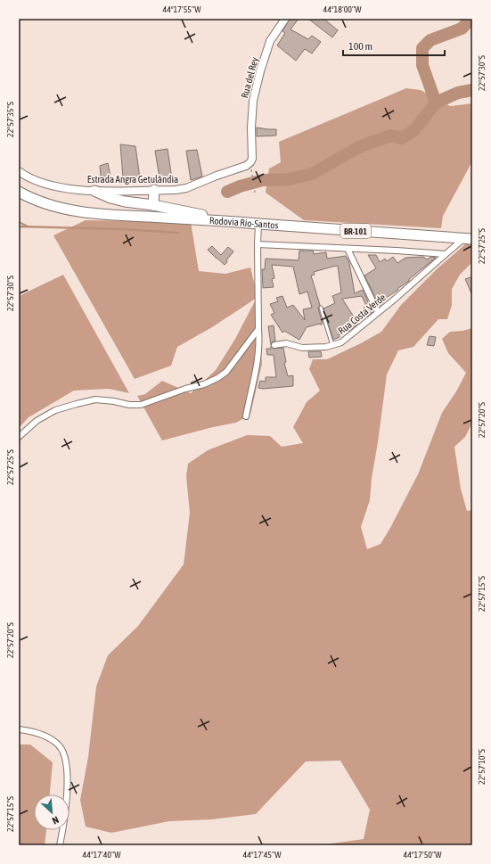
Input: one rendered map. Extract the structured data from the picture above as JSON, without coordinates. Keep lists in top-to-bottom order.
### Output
{
  "streets": {
    "highway": ["Rodovia Rio-Santos", "BR-101"],
    "street": ["Rua del Rey", "Estrada Angra Getulândia", "Rua Costa Verde"]
  },
  "crossings": [
    ["Rua del Rey", "Estrada Angra Getulândia"],
    ["Rodovia Rio-Santos", "Rua Costa Verde"]
  ],
  "scale_bar": "100 m",
  "north": "bottom right",
  "coordinates": [
    "44°17'55\"W",
    "44°18'00\"W",
    "22°57'30\"S",
    "22°57'35\"S",
    "22°57'25\"S",
    "22°57'20\"S",
    "22°57'15\"S",
    "22°57'10\"S",
    "44°17'40\"W",
    "44°17'45\"W",
    "44°17'50\"W"
  ]
}
